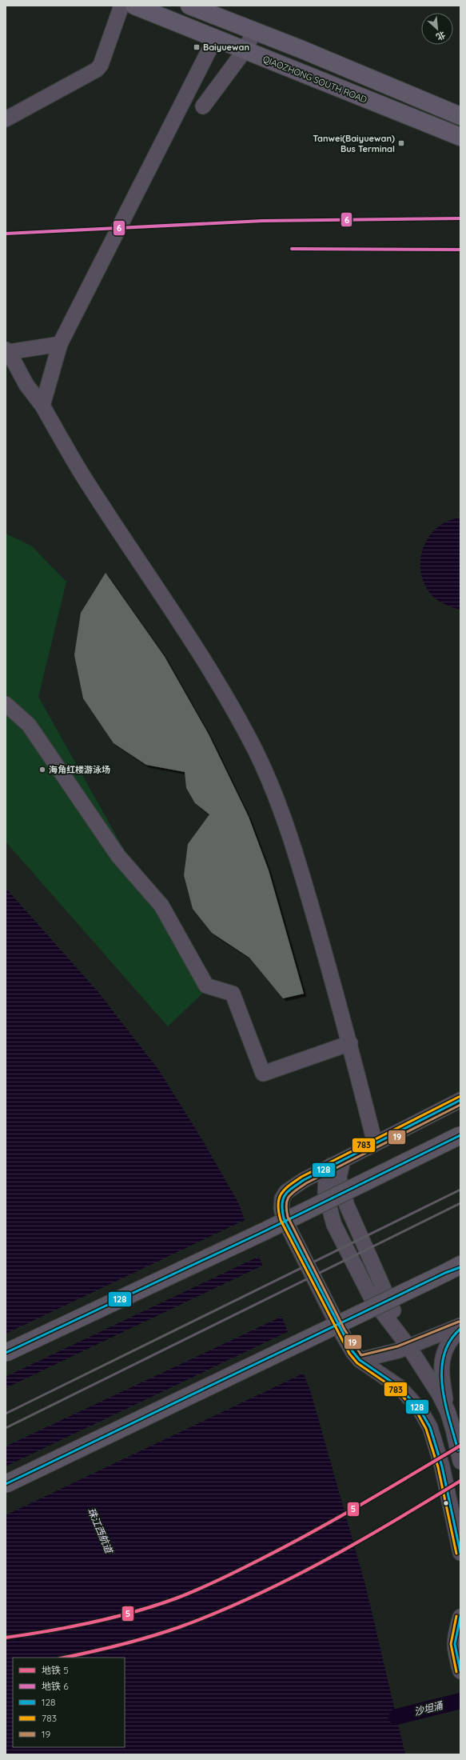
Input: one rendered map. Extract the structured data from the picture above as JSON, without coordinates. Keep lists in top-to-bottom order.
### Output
{
  "streets": {
    "main road": ["QIAOZHONG SOUTH ROAD"]
  },
  "water": ["珠江西航道", "沙坦涌"],
  "places": {
    "transit": ["Baiyuewan", "Tanwei(Baiyuewan) Bus Terminal"],
    "other": ["海角红楼游泳场"]
  },
  "lines": [
    "metro line 6",
    "transit line 783",
    "transit line 128",
    "transit line 19",
    "metro line 5"
  ],
  "legend": [
    "地铁 5",
    "地铁 6",
    "128",
    "783",
    "19"
  ],
  "north": "bottom right"
}
